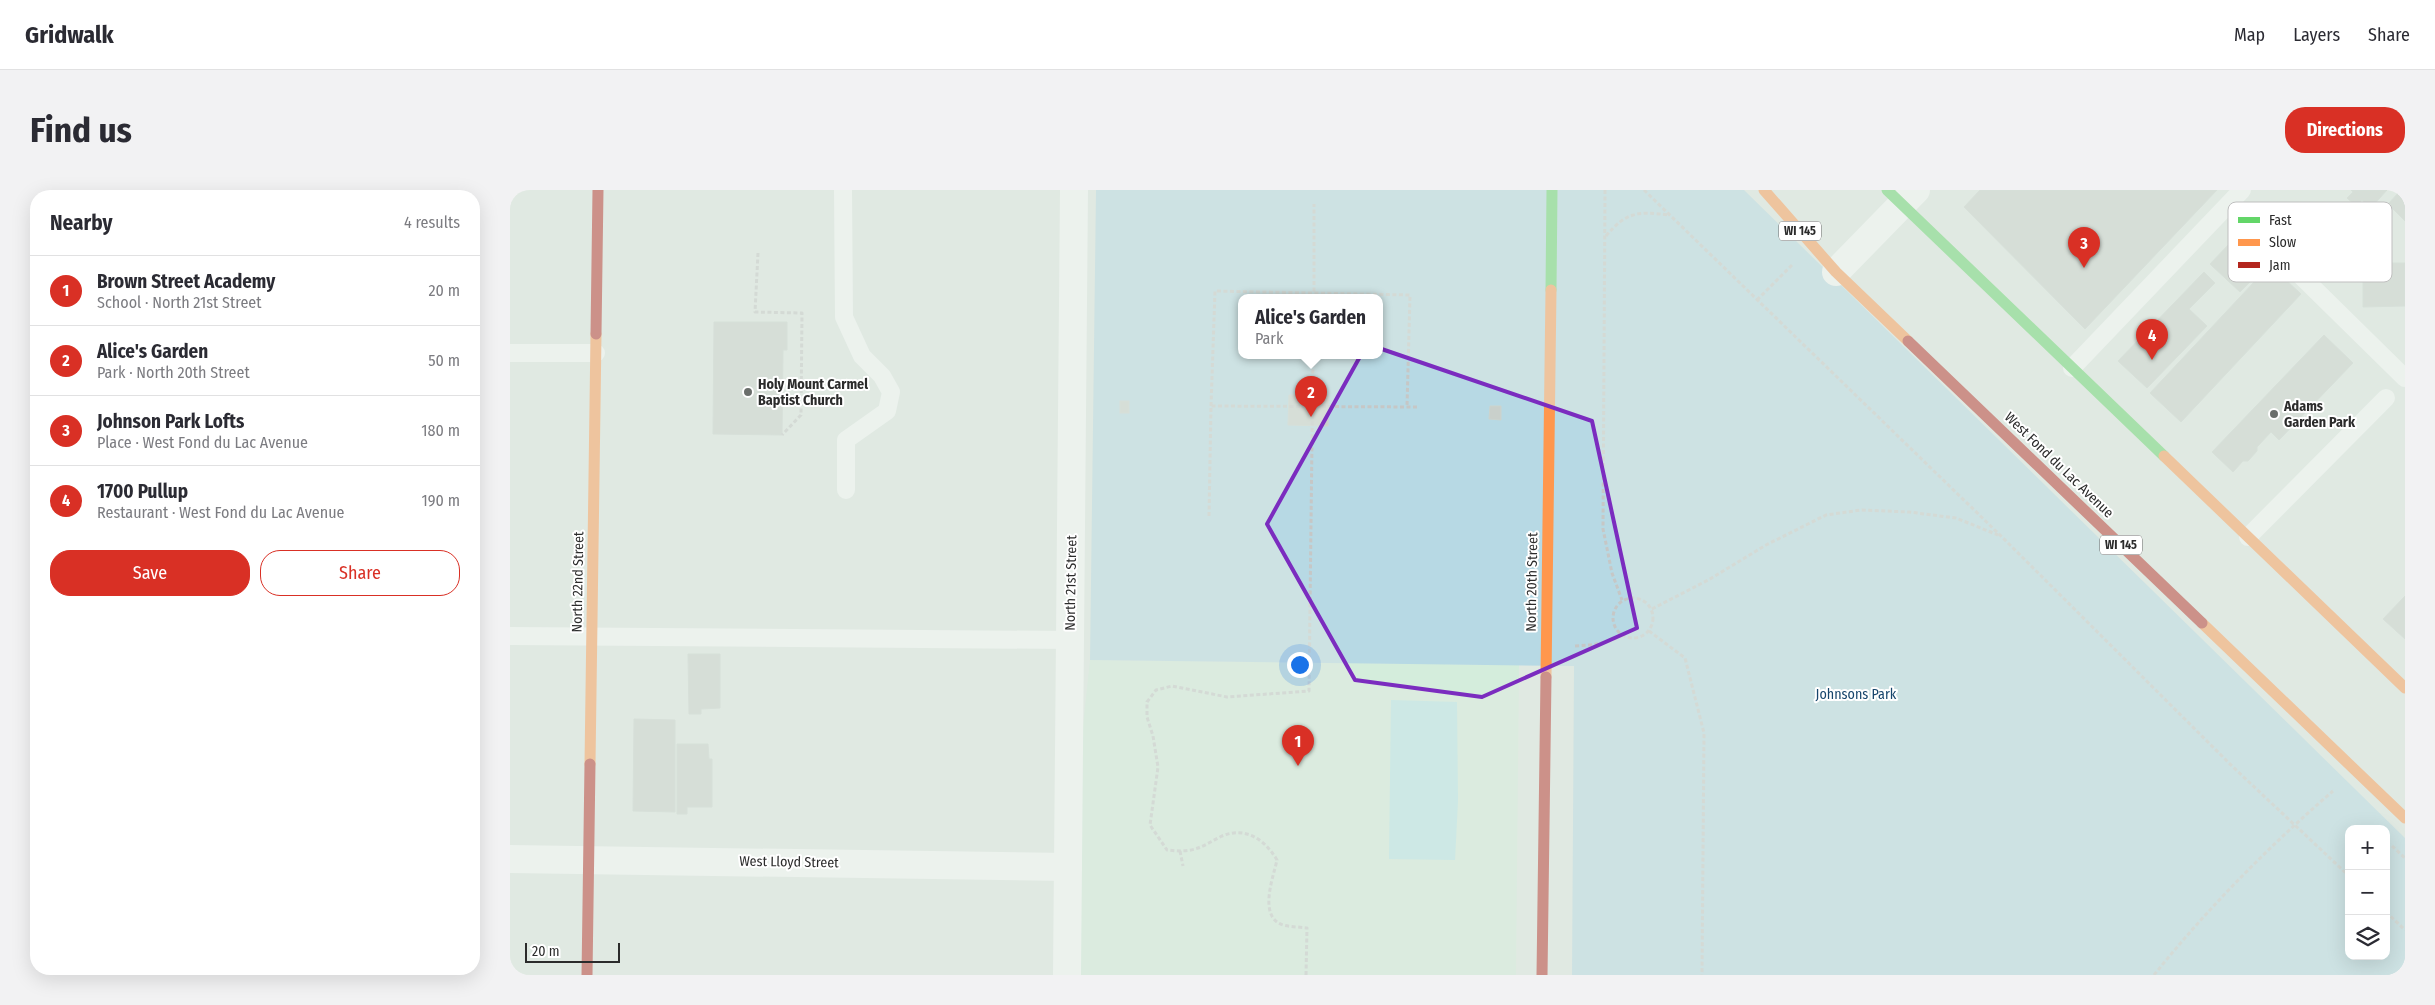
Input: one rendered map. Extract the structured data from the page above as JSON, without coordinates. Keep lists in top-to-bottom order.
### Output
{
  "streets": {
    "main road": [
      "WI 145",
      "West Fond du Lac Avenue",
      "North 22nd Street",
      "North 20th Street"
    ],
    "street": ["North 21st Street", "West Lloyd Street"]
  },
  "crossings": [
    ["North 22nd Street", "West Lloyd Street"],
    ["North 21st Street", "West Lloyd Street"]
  ],
  "parks": ["Johnsons Park"],
  "places": ["Holy Mount Carmel Baptist Church", "Adams Garden Park"],
  "legend": ["Fast", "Slow", "Jam"],
  "scale_bar": "20 m",
  "page": {
    "header": "Gridwalk",
    "nav": ["Map", "Layers", "Share"],
    "buttons": [
      "Directions",
      ["Save", "Share"]
    ],
    "title": "Find us",
    "heading": ["Nearby", "4 results"],
    "pins": [
      "3",
      "4",
      "2",
      "1"
    ],
    "list": [
      {
        "mark": "1",
        "name": "Brown Street Academy",
        "note": "School · North 21st Street",
        "value": "20 m"
      },
      {
        "mark": "2",
        "name": "Alice's Garden",
        "note": "Park · North 20th Street",
        "value": "50 m"
      },
      {
        "mark": "3",
        "name": "Johnson Park Lofts",
        "note": "Place · West Fond du Lac Avenue",
        "value": "180 m"
      },
      {
        "mark": "4",
        "name": "1700 Pullup",
        "note": "Restaurant · West Fond du Lac Avenue",
        "value": "190 m"
      }
    ],
    "popup": ["Alice's Garden", "Park"],
    "map_buttons": ["+", "−"],
    "scale": "20 m"
  }
}
